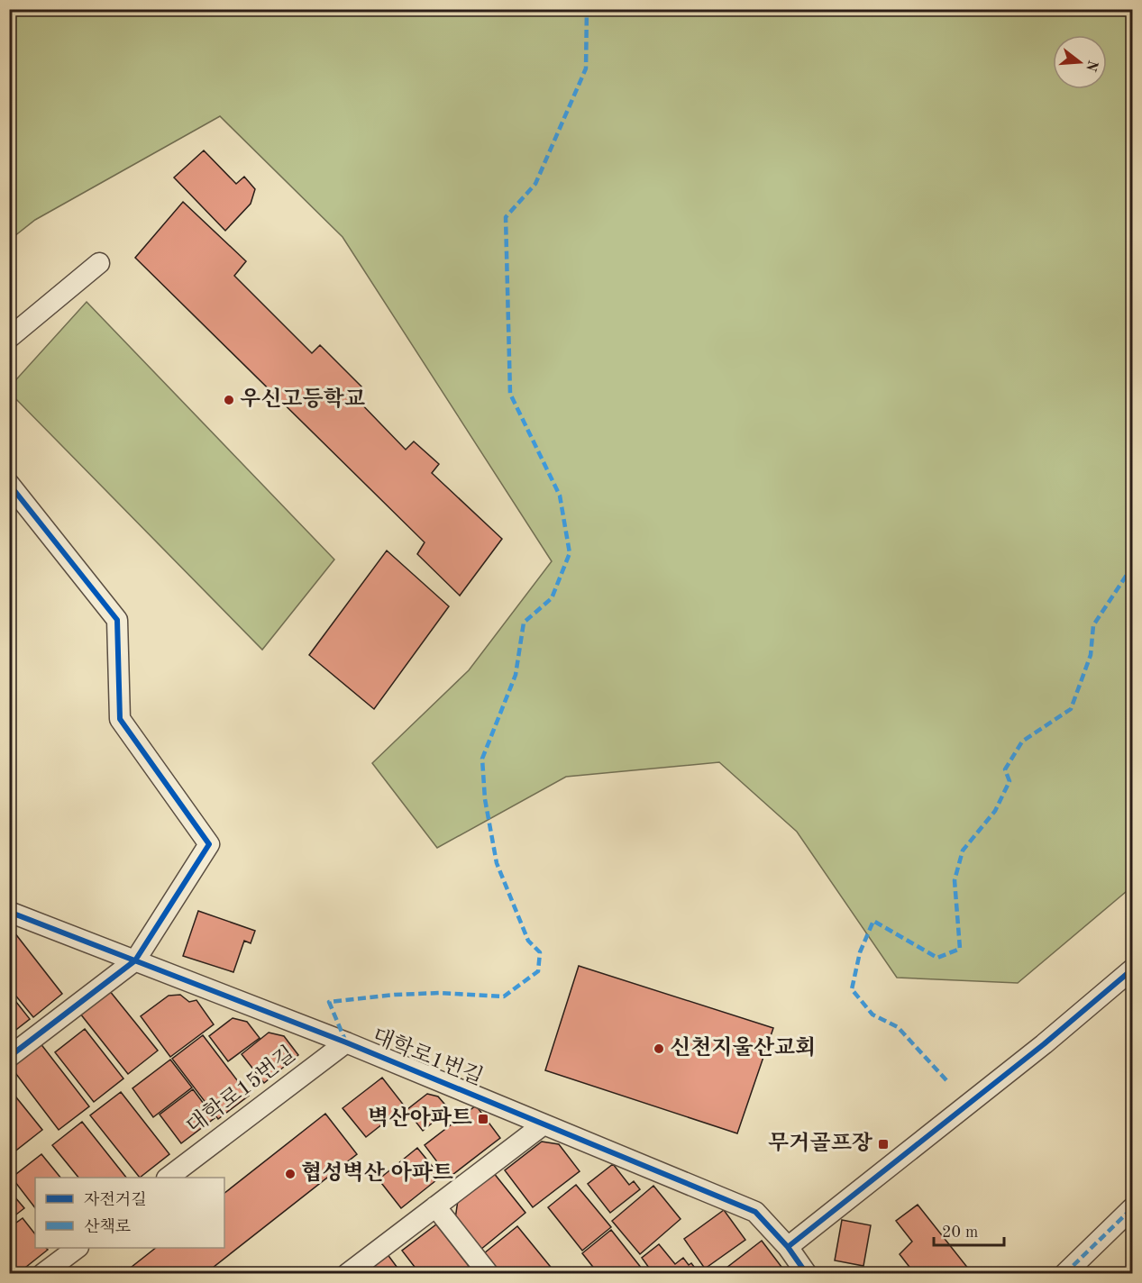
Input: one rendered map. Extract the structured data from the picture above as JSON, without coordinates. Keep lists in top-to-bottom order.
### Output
{
  "streets": {
    "street": ["대학로1번길", "대학로15번길"]
  },
  "crossings": [
    ["대학로1번길", "대학로15번길"]
  ],
  "places": {
    "other": ["우신고등학교", "신천지울산교회", "협성벽산 아파트"],
    "transit": ["벽산아파트", "무거골프장"]
  },
  "legend": ["자전거길", "산책로"],
  "scale_bar": "20 m",
  "north": "right"
}
